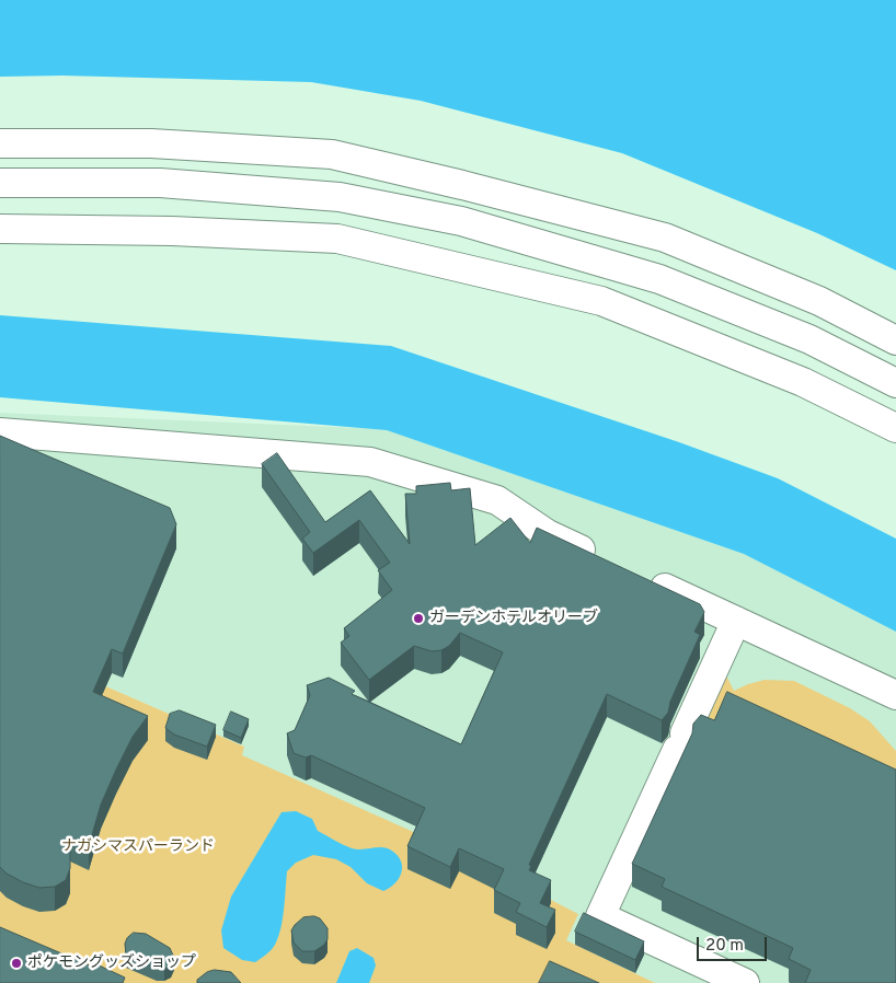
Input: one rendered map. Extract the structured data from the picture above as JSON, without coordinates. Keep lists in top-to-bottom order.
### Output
{
  "parks": ["ナガシマスパーランド"],
  "places": ["ガーデンホテルオリーブ", "ポケモングッズショップ"],
  "scale_bar": "20 m"
}
